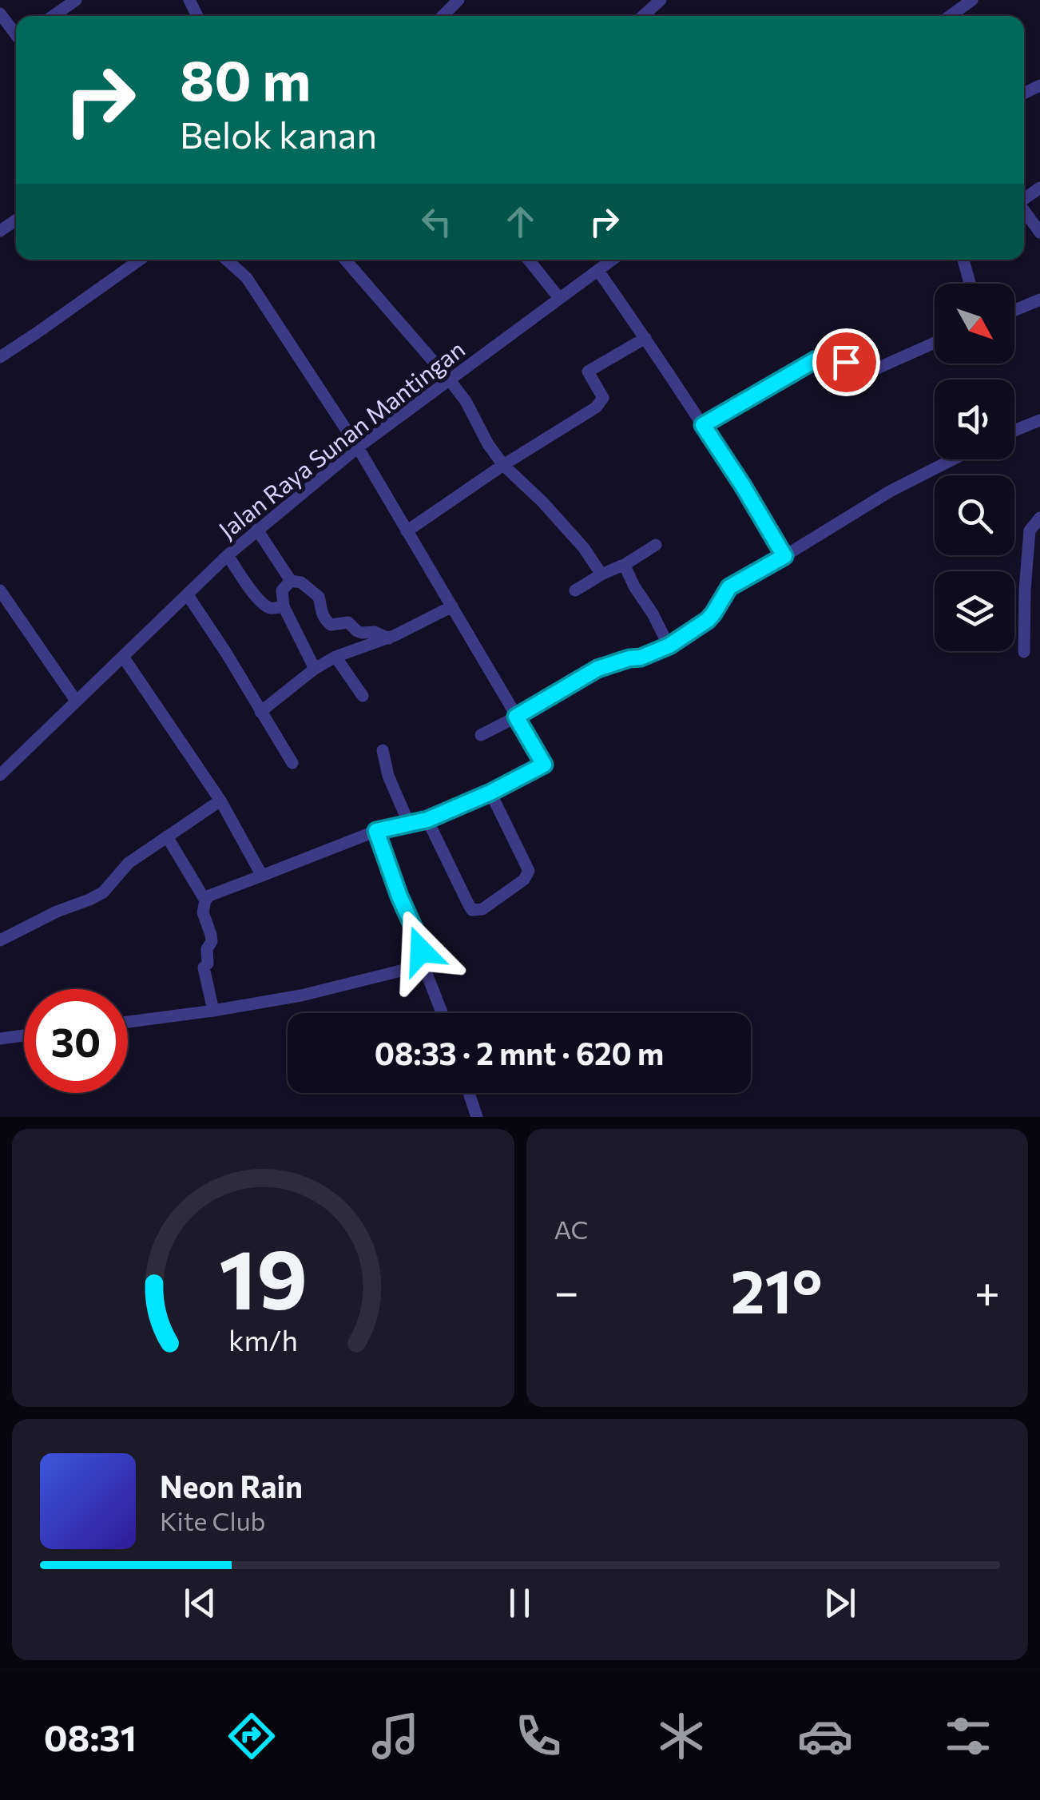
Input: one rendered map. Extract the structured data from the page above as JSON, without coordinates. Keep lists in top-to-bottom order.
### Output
{
  "streets": {
    "street": ["Jalan Raya Sunan Mantingan"]
  },
  "north": "bottom right",
  "page": {
    "turn": ["80 m", "Belok kanan"],
    "limit": "30",
    "trip": "08:33 · 2 mnt · 620 m",
    "tile": "AC",
    "heat": ["−", "21°", "+"],
    "song": ["Neon Rain", "Kite Club"],
    "tabs": "08:31",
    "gauge": ["19", "km/h"]
  }
}
